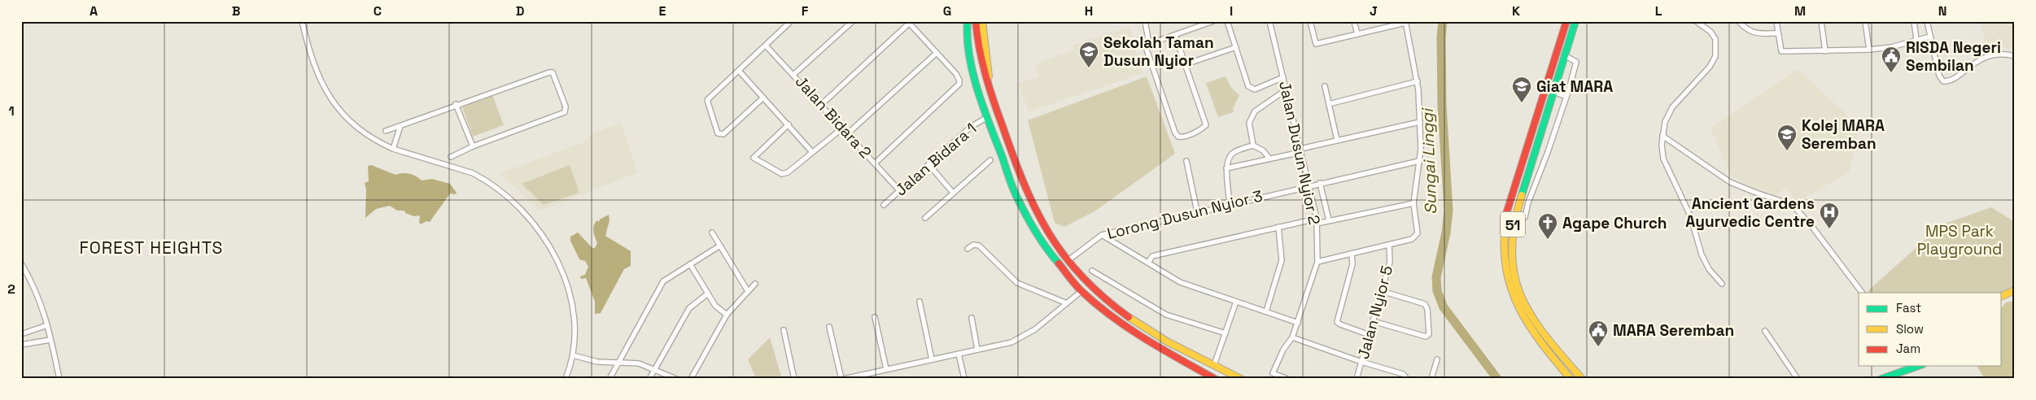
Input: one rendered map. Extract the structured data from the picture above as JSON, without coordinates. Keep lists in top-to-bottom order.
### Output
{
  "streets": {
    "main road": ["51"],
    "street": [
      "Jalan Bidara 2",
      "Jalan Dusun Nyior 2",
      "Jalan Bidara 1",
      "Lorong Dusun Nyior 3",
      "Jalan Nyior 5"
    ]
  },
  "crossings": [
    ["Jalan Bidara 2", "Jalan Bidara 1"],
    ["Jalan Dusun Nyior 2", "Lorong Dusun Nyior 3"]
  ],
  "districts": ["FOREST HEIGHTS"],
  "water": ["Sungai Linggi"],
  "parks": ["MPS Park Playground"],
  "places": {
    "school or university": ["Sekolah Taman Dusun Nyior", "Giat MARA", "Kolej MARA Seremban"],
    "public building": ["RISDA Negeri Sembilan", "MARA Seremban"],
    "hospital": ["Ancient Gardens Ayurvedic Centre"],
    "church": ["Agape Church"]
  },
  "legend": ["Fast", "Slow", "Jam"],
  "grid": {
    "columns": [
      "A",
      "B",
      "C",
      "D",
      "E",
      "F",
      "G",
      "H",
      "I",
      "J",
      "K",
      "L",
      "M",
      "N"
    ],
    "rows": ["1", "2"]
  }
}
